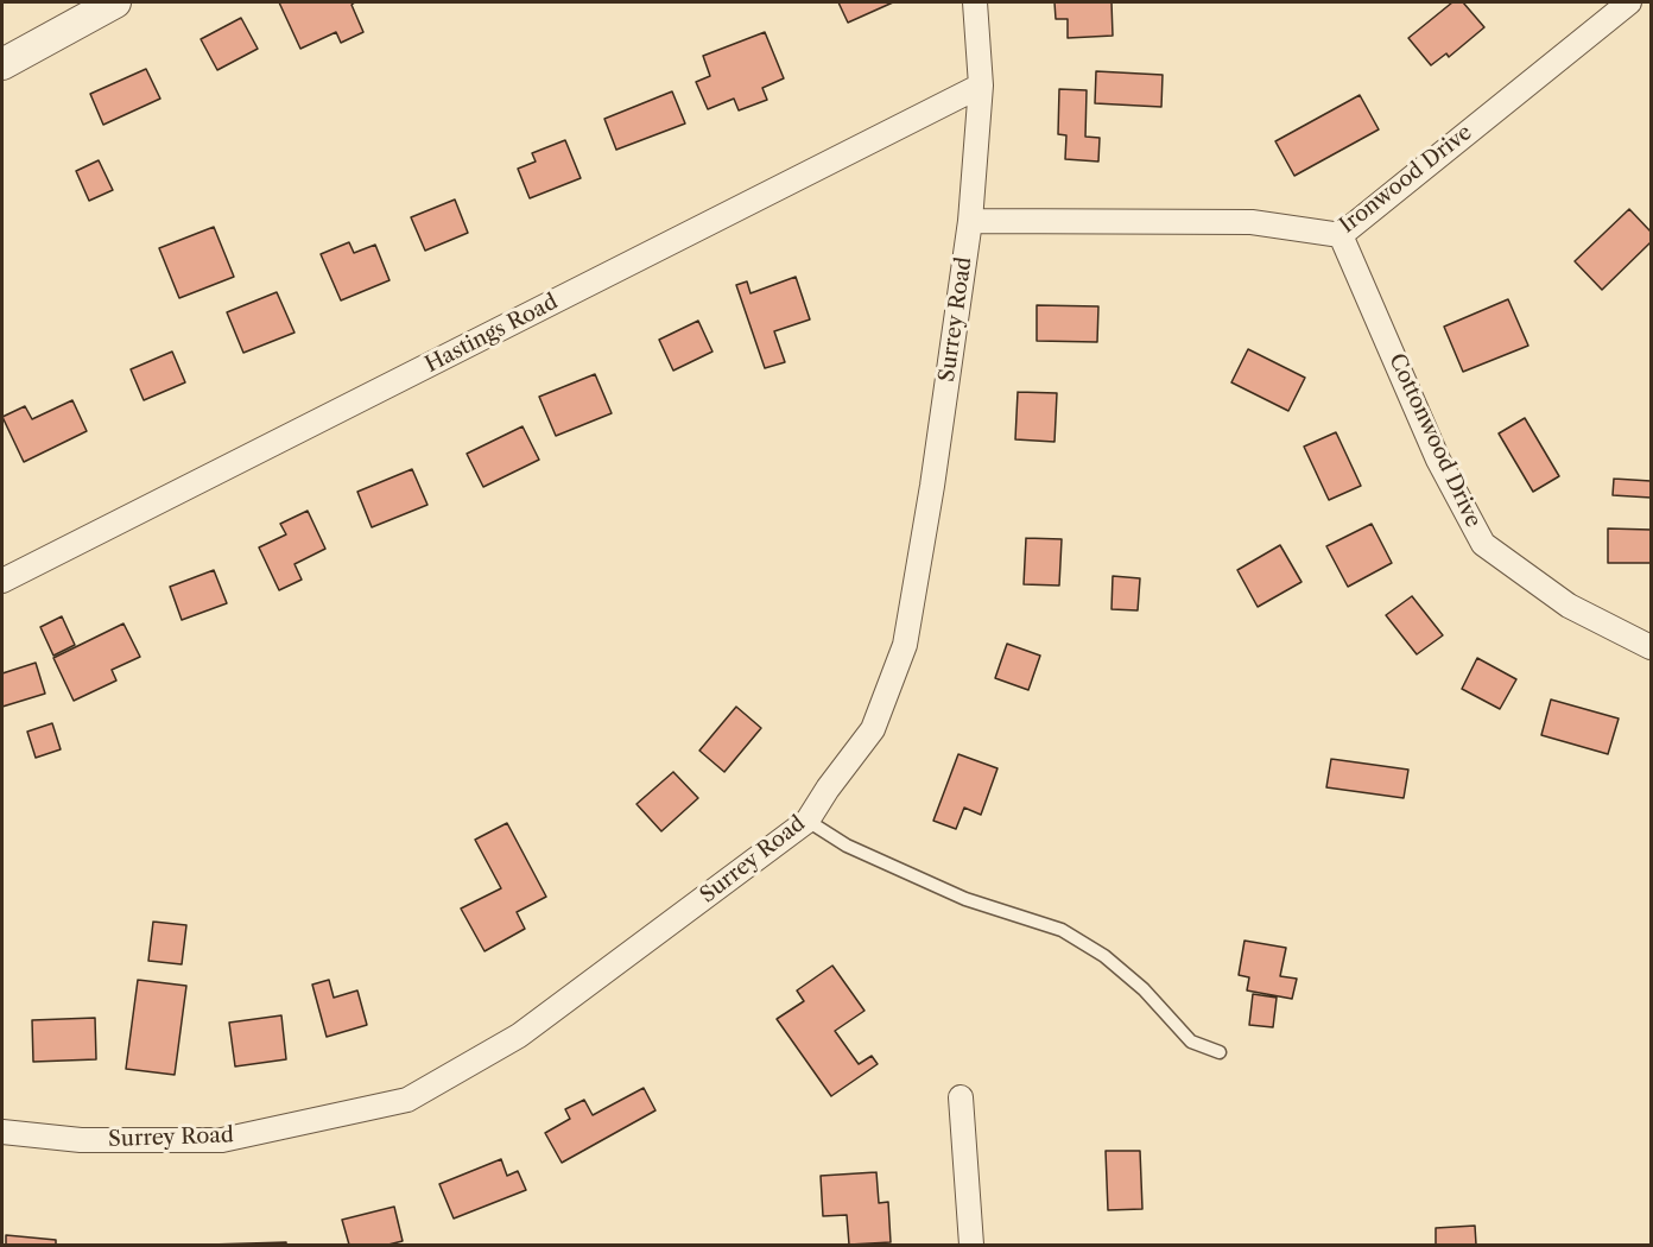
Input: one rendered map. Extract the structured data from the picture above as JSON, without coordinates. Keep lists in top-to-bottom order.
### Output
{
  "streets": {
    "street": [
      "Ironwood Drive",
      "Surrey Road",
      "Hastings Road",
      "Cottonwood Drive"
    ]
  },
  "crossings": [
    ["Ironwood Drive", "Surrey Road"],
    ["Ironwood Drive", "Cottonwood Drive"],
    ["Surrey Road", "Hastings Road"]
  ]
}
